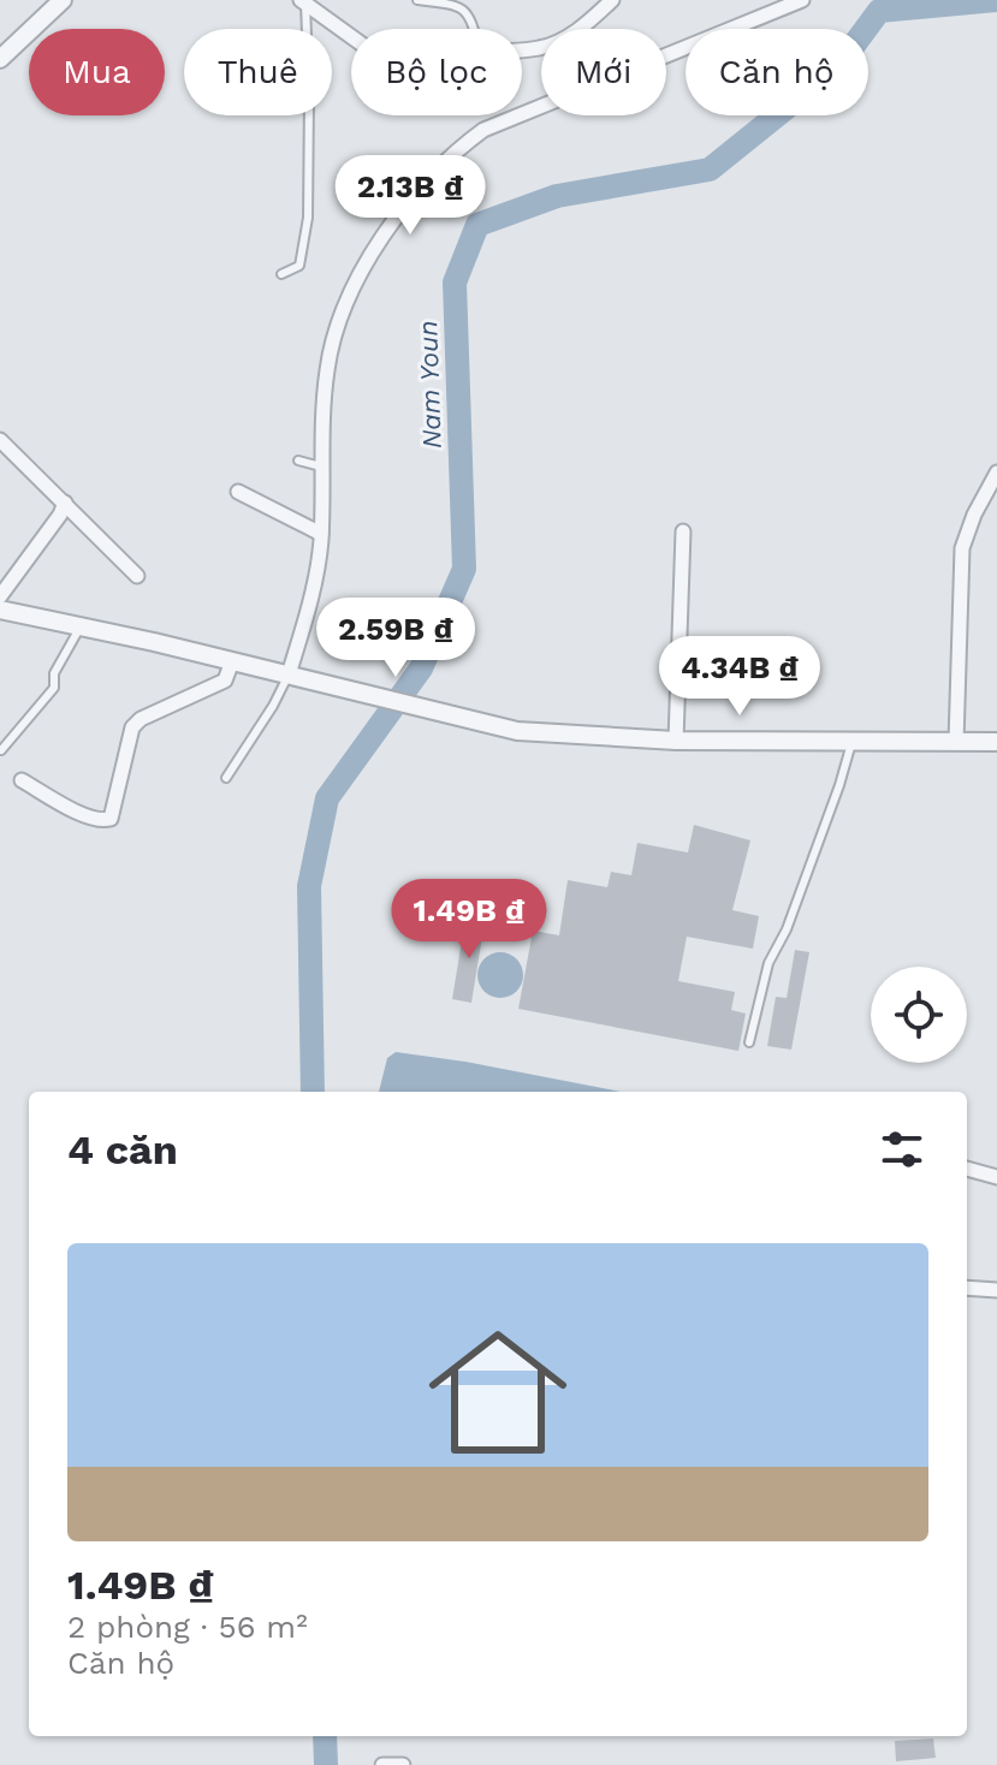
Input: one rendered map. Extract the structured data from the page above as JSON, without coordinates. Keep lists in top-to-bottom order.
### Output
{
  "water": ["Nam Youn"],
  "page": {
    "chip": [
      "Mua",
      "Thuê",
      "Bộ lọc",
      "Mới",
      "Căn hộ"
    ],
    "price": [
      "2.13B ₫",
      "2.59B ₫",
      "4.34B ₫",
      "1.49B ₫"
    ],
    "heading": "4 căn",
    "list": [
      {
        "name": "1.49B ₫",
        "note": "2 phòng · 56 m² · Căn hộ"
      }
    ]
  }
}
